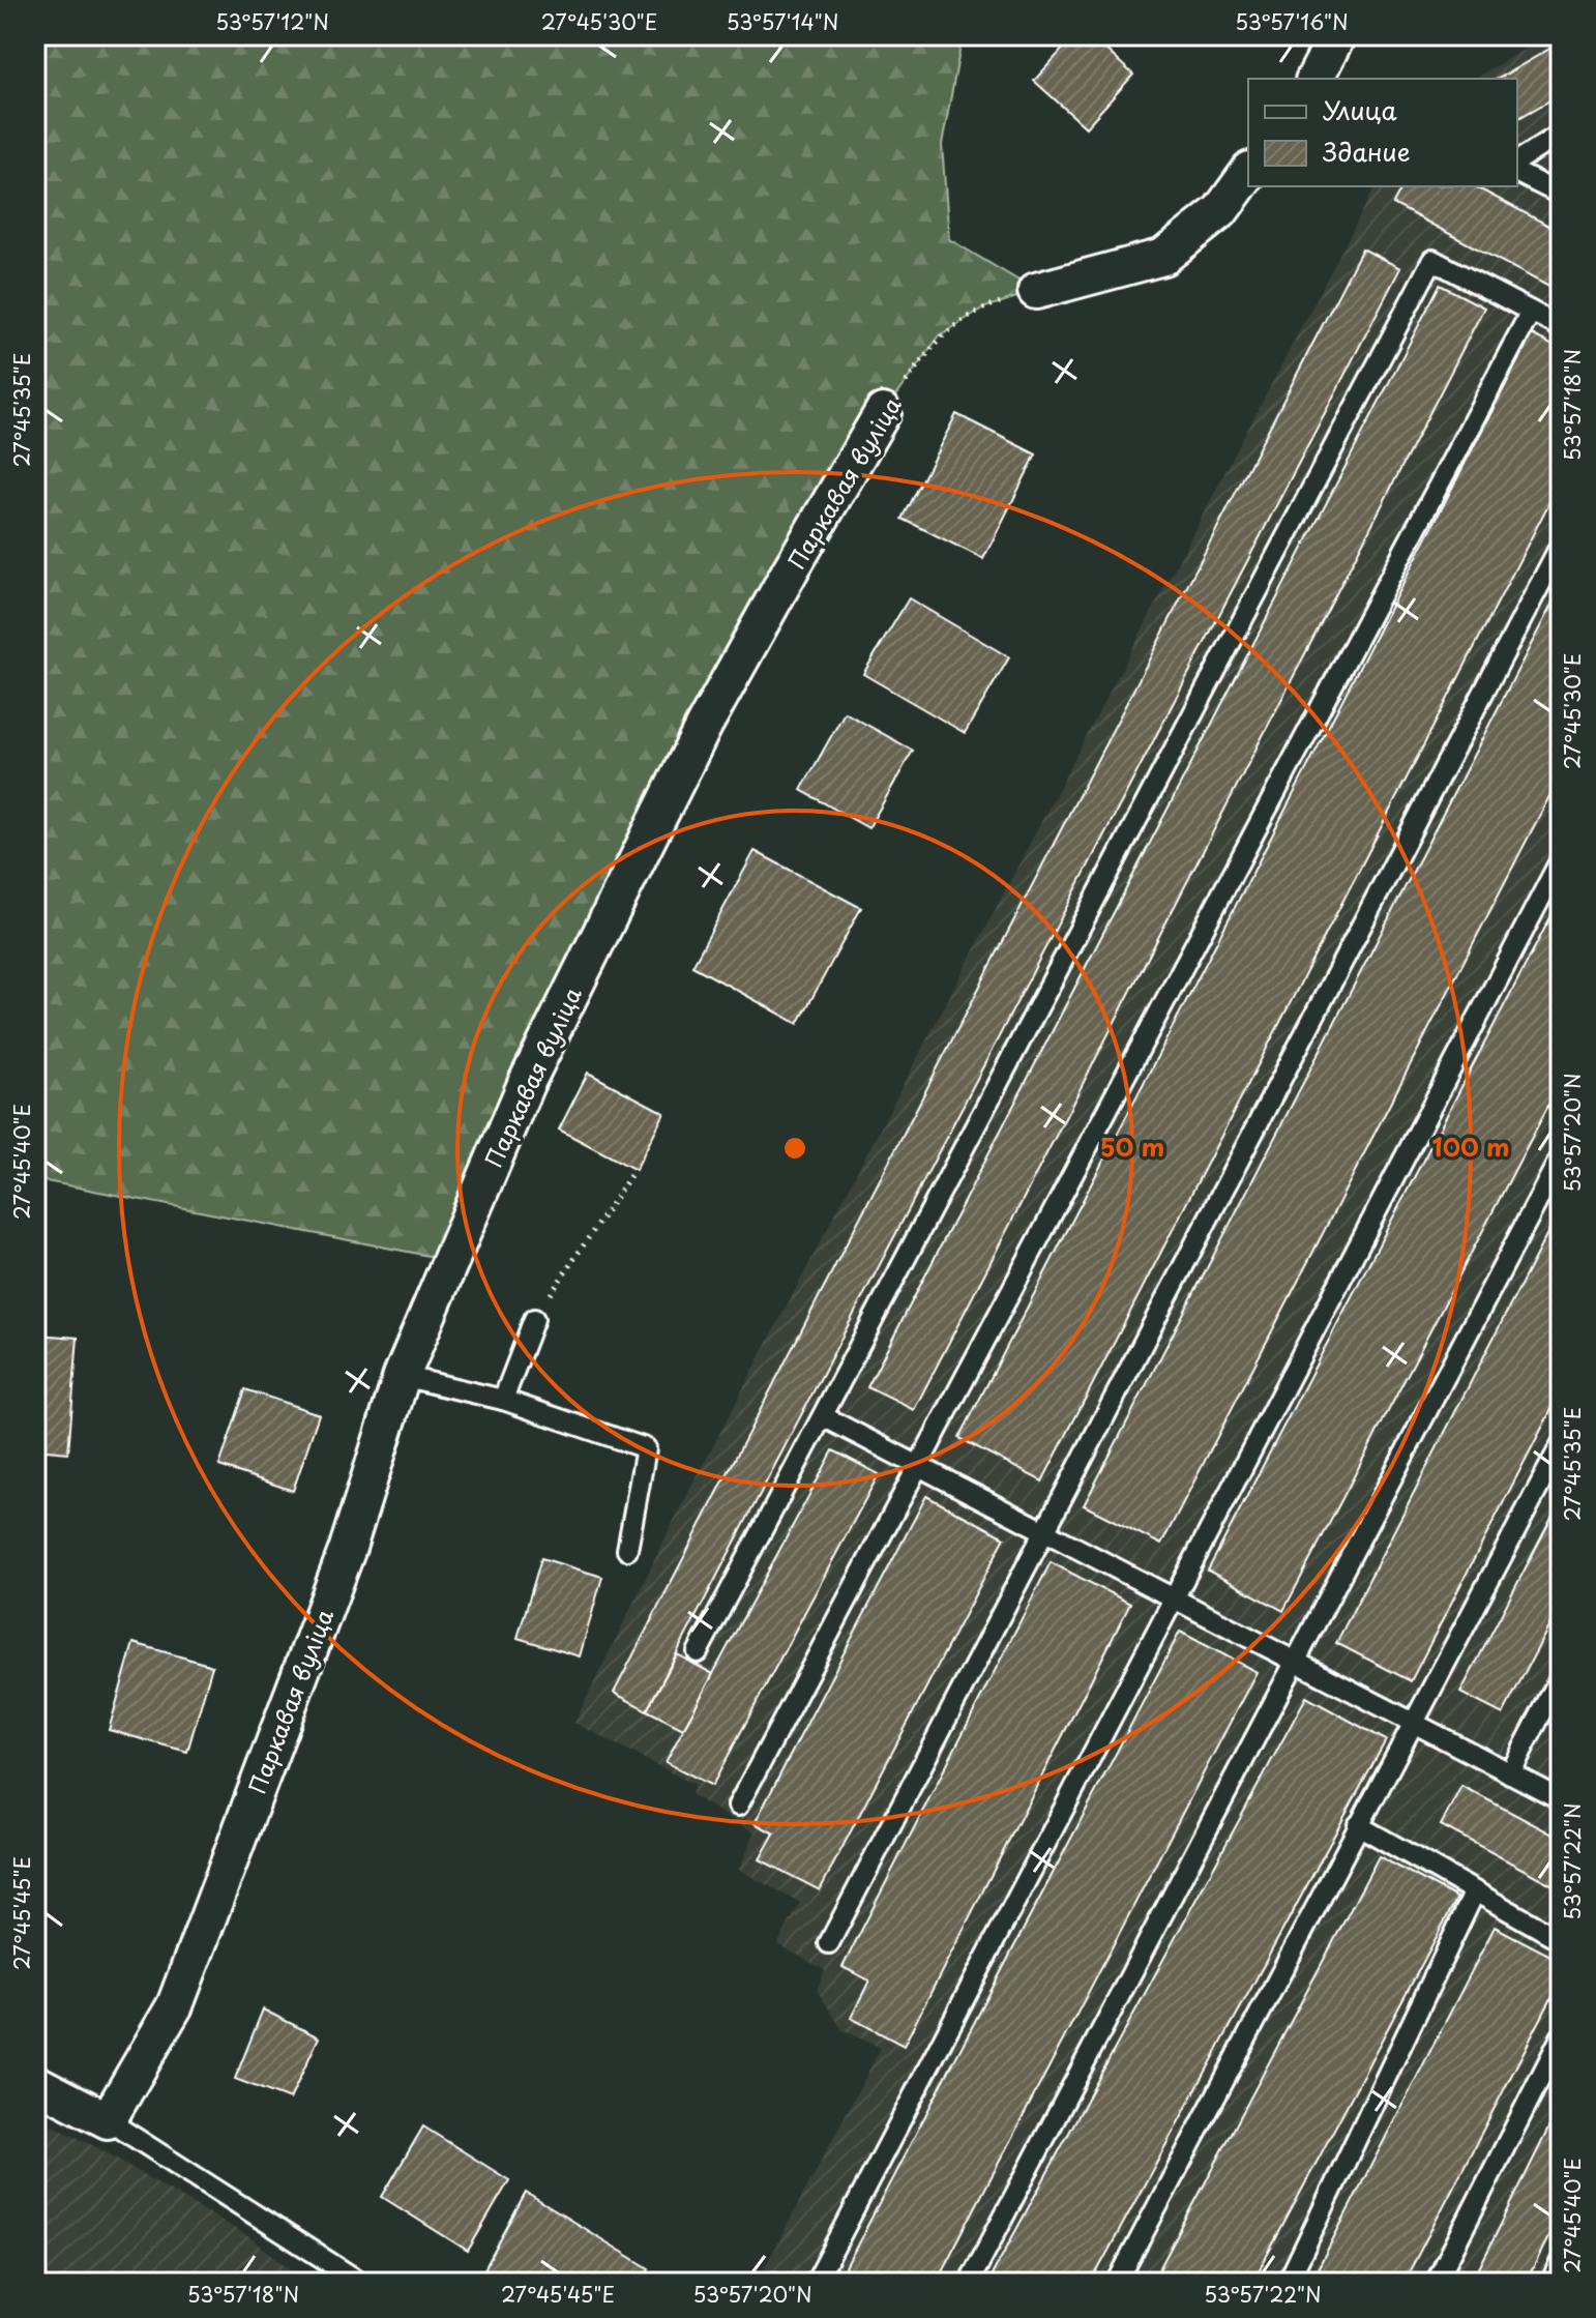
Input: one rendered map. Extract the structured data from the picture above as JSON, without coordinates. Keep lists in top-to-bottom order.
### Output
{
  "streets": {
    "street": ["Паркавая вуліца"]
  },
  "legend": ["Улица", "Здание"],
  "coordinates": [
    "53°57'12\"N",
    "27°45'30\"E",
    "53°57'14\"N",
    "53°57'16\"N",
    "53°57'18\"N",
    "27°45'35\"E",
    "53°57'20\"N",
    "27°45'40\"E",
    "53°57'22\"N",
    "27°45'45\"E"
  ],
  "rings": ["50 m", "100 m"]
}
